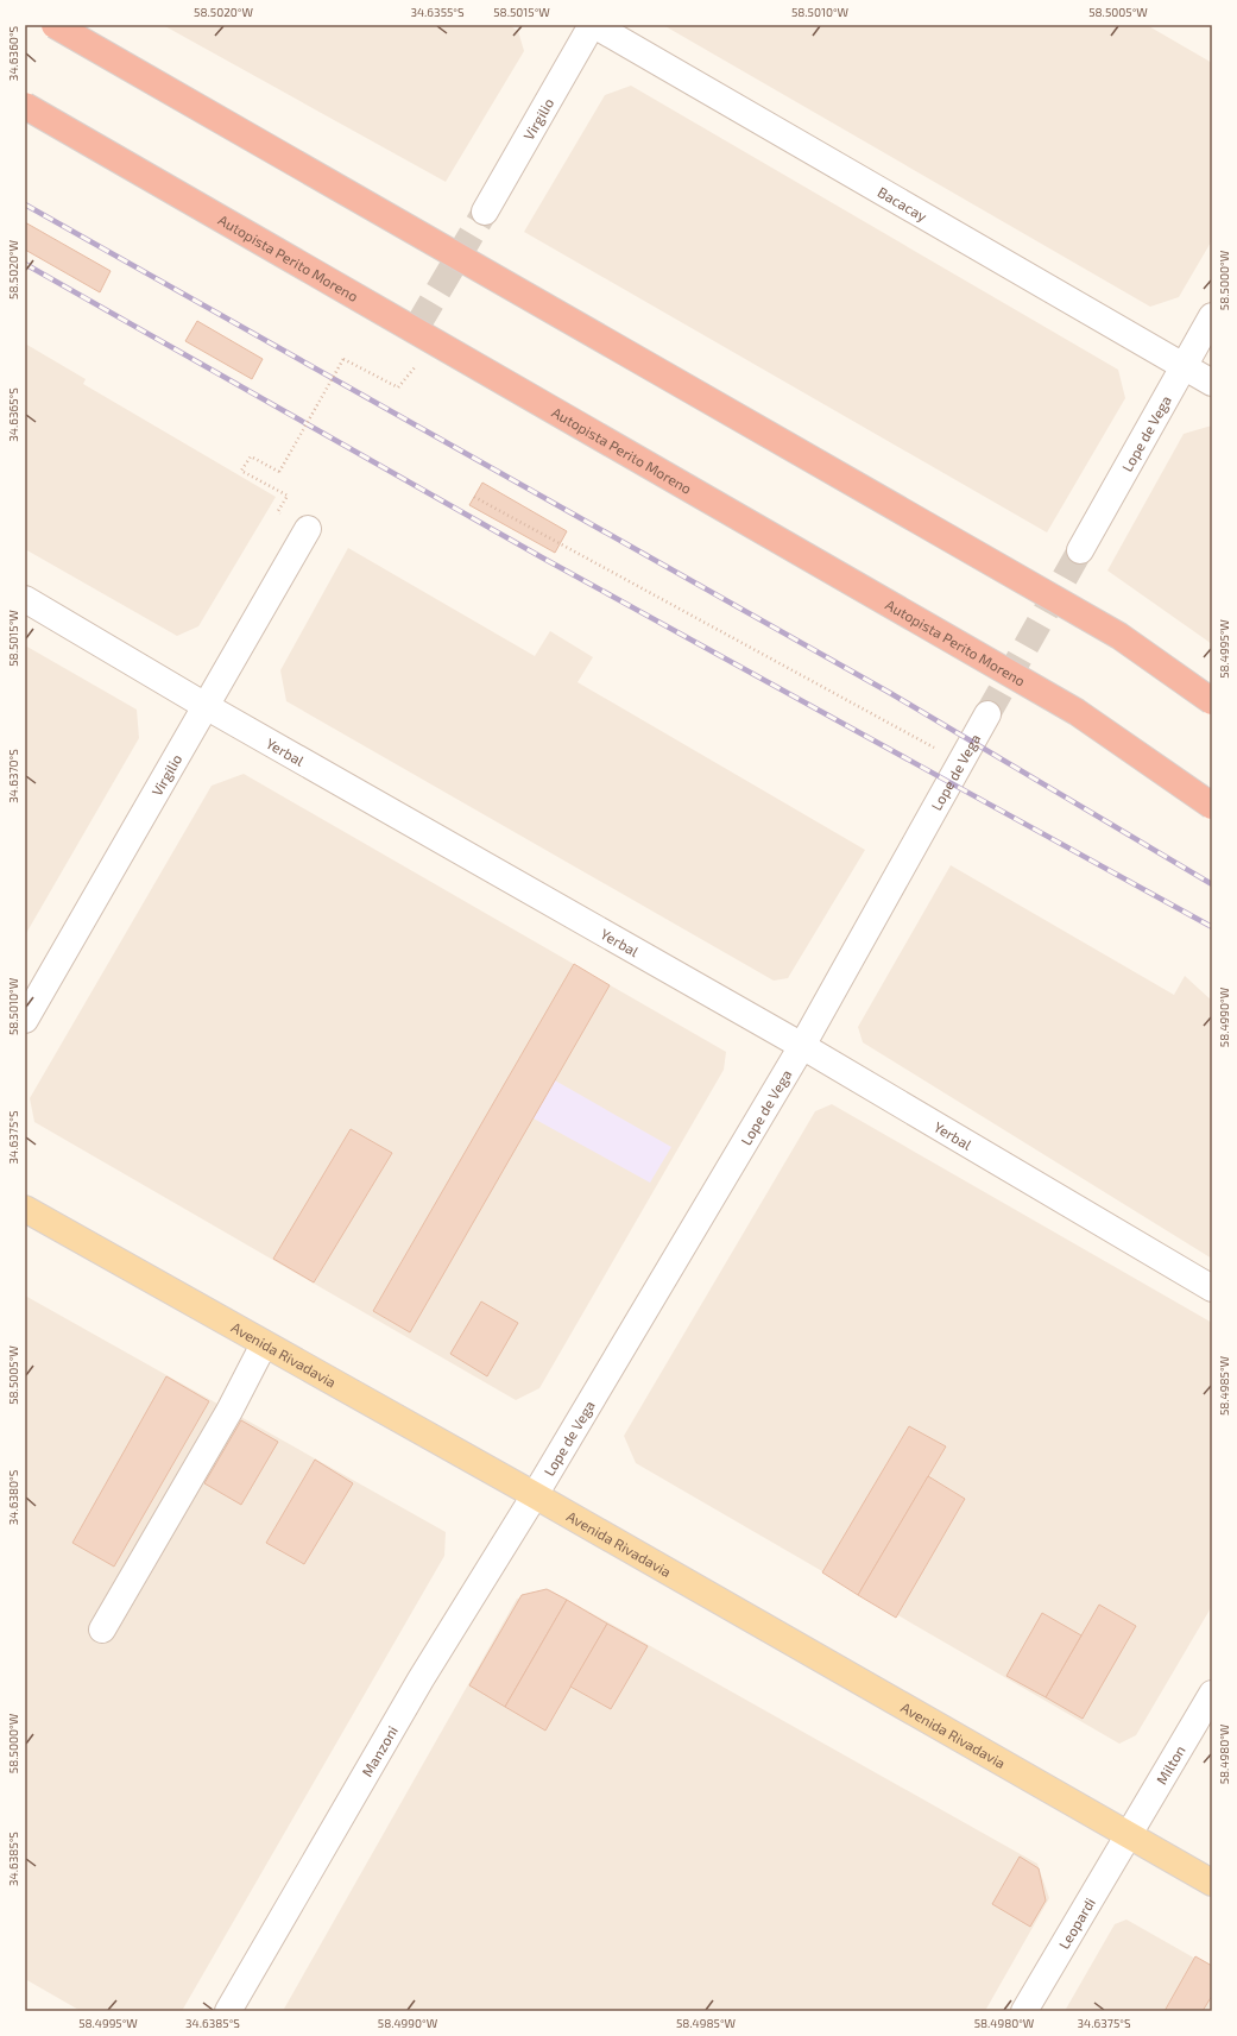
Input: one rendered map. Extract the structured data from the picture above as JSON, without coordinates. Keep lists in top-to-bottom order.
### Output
{
  "streets": {
    "highway": ["Autopista Perito Moreno"],
    "main road": ["Avenida Rivadavia"],
    "street": [
      "Virgilio",
      "Bacacay",
      "Lope de Vega",
      "Yerbal",
      "Manzoni",
      "Milton",
      "Leopardi"
    ]
  },
  "crossings": [
    ["Virgilio", "Bacacay"],
    ["Virgilio", "Yerbal"],
    ["Bacacay", "Lope de Vega"],
    ["Lope de Vega", "Yerbal"],
    ["Lope de Vega", "Avenida Rivadavia"],
    ["Lope de Vega", "Manzoni"],
    ["Avenida Rivadavia", "Manzoni"],
    ["Avenida Rivadavia", "Milton"],
    ["Avenida Rivadavia", "Leopardi"],
    ["Milton", "Leopardi"]
  ],
  "coordinates": [
    "58.5020°W",
    "34.6355°S",
    "58.5015°W",
    "58.5010°W",
    "58.5005°W",
    "34.6360°S",
    "58.5000°W",
    "34.6365°S",
    "58.4995°W",
    "34.6370°S",
    "58.4990°W",
    "34.6375°S",
    "58.4985°W",
    "34.6380°S",
    "58.4980°W",
    "34.6385°S"
  ]
}
